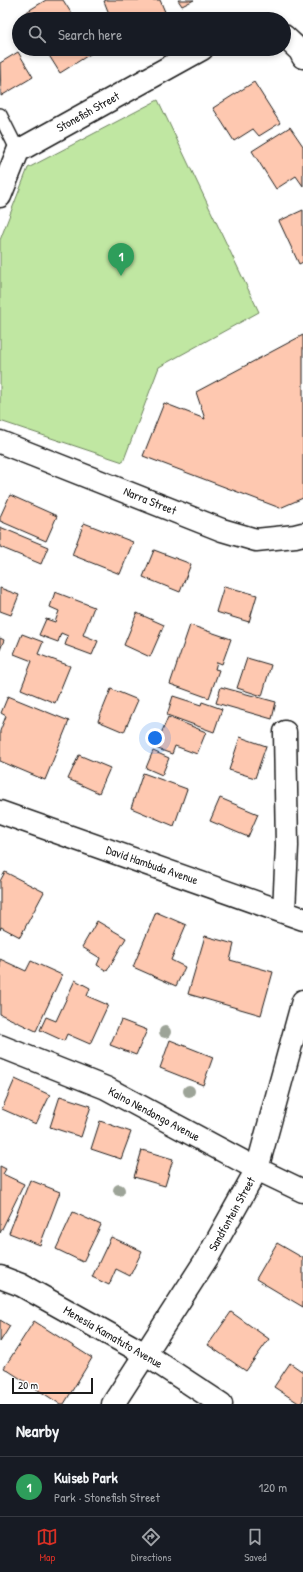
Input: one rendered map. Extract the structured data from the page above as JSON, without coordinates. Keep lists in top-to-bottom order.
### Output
{
  "streets": {
    "street": [
      "Stonefish Street",
      "Narra Street",
      "David Hambuda Avenue",
      "Kaino Nendongo Avenue",
      "Sandfontein Street",
      "Menesia Kamatuto Avenue"
    ]
  },
  "crossings": [
    ["Kaino Nendongo Avenue", "Sandfontein Street"],
    ["Sandfontein Street", "Menesia Kamatuto Avenue"]
  ],
  "scale_bar": "20 m",
  "page": {
    "search": "Search here",
    "pins": "1",
    "scale": "20 m",
    "heading": "Nearby",
    "list": [
      {
        "mark": "1",
        "name": "Kuiseb Park",
        "note": "Park · Stonefish Street",
        "value": "120 m"
      }
    ],
    "nav": ["Map", "Directions", "Saved"]
  }
}
